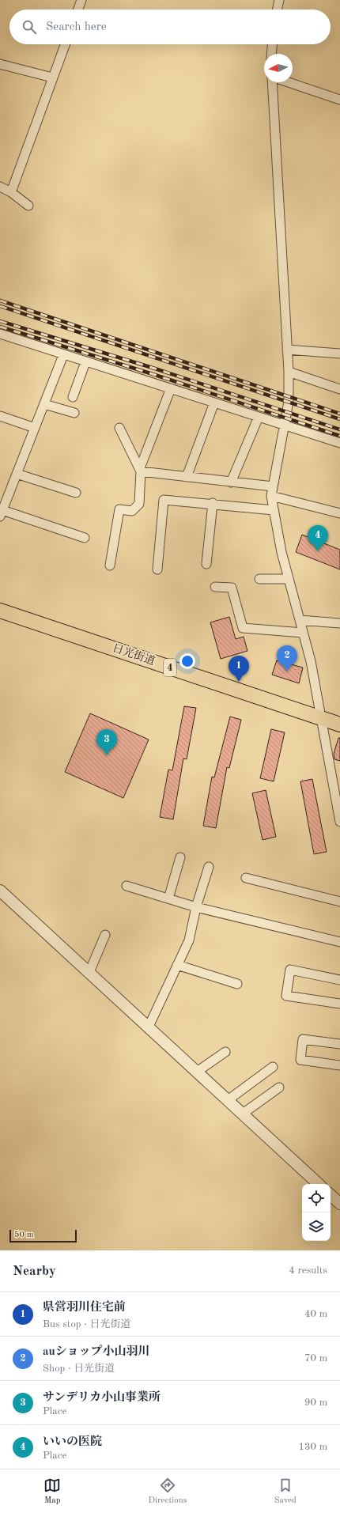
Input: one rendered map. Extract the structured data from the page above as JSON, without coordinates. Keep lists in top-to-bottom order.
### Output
{
  "streets": {
    "highway": ["日光街道", "4"]
  },
  "scale_bar": "50 m",
  "north": "left",
  "page": {
    "search": "Search here",
    "pins": [
      "4",
      "2",
      "1",
      "3"
    ],
    "scale": "50 m",
    "heading": ["Nearby", "4 results"],
    "list": [
      {
        "mark": "1",
        "name": "県営羽川住宅前",
        "note": "Bus stop · 日光街道",
        "value": "40 m"
      },
      {
        "mark": "2",
        "name": "auショップ小山羽川",
        "note": "Shop · 日光街道",
        "value": "70 m"
      },
      {
        "mark": "3",
        "name": "サンデリカ小山事業所",
        "note": "Place",
        "value": "90 m"
      },
      {
        "mark": "4",
        "name": "いいの医院",
        "note": "Place",
        "value": "130 m"
      }
    ],
    "nav": ["Map", "Directions", "Saved"]
  }
}
